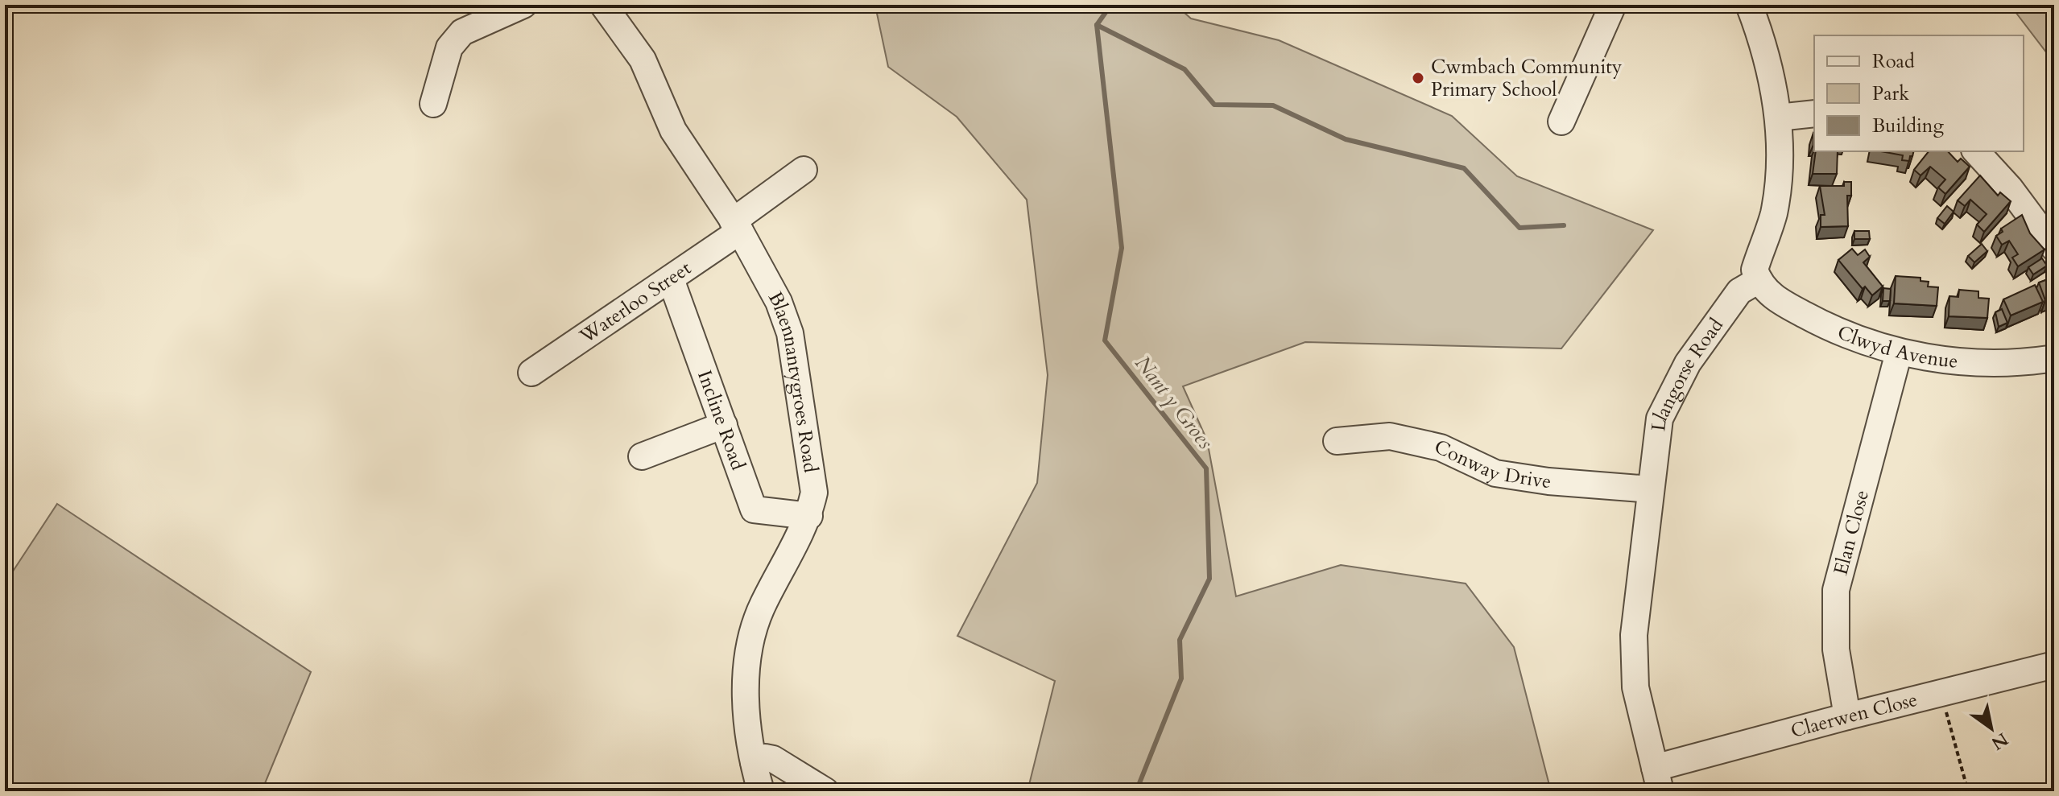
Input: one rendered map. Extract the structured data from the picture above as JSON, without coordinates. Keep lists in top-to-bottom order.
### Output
{
  "streets": {
    "street": [
      "Waterloo Street",
      "Clwyd Avenue",
      "Llangorse Road",
      "Blaennantygroes Road",
      "Incline Road",
      "Conway Drive",
      "Elan Close",
      "Claerwen Close"
    ]
  },
  "crossings": [
    ["Waterloo Street", "Blaennantygroes Road"],
    ["Waterloo Street", "Incline Road"],
    ["Clwyd Avenue", "Llangorse Road"],
    ["Clwyd Avenue", "Elan Close"],
    ["Llangorse Road", "Conway Drive"],
    ["Llangorse Road", "Claerwen Close"],
    ["Blaennantygroes Road", "Incline Road"],
    ["Elan Close", "Claerwen Close"]
  ],
  "water": ["Nant y Groes"],
  "places": ["Cwmbach Community Primary School"],
  "legend": ["Road", "Park", "Building"],
  "north": "bottom right"
}
